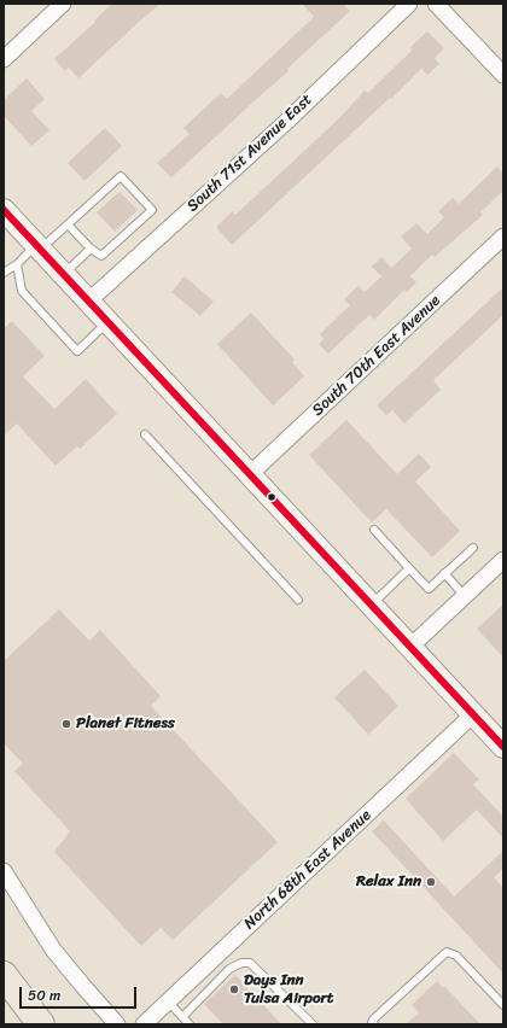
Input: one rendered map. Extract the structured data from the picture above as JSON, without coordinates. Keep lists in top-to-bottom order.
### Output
{
  "streets": {
    "street": ["South 71st Avenue East", "South 70th East Avenue", "North 68th East Avenue"]
  },
  "places": ["Planet Fitness", "Relax Inn", "Days Inn Tulsa Airport"],
  "scale_bar": "50 m"
}
